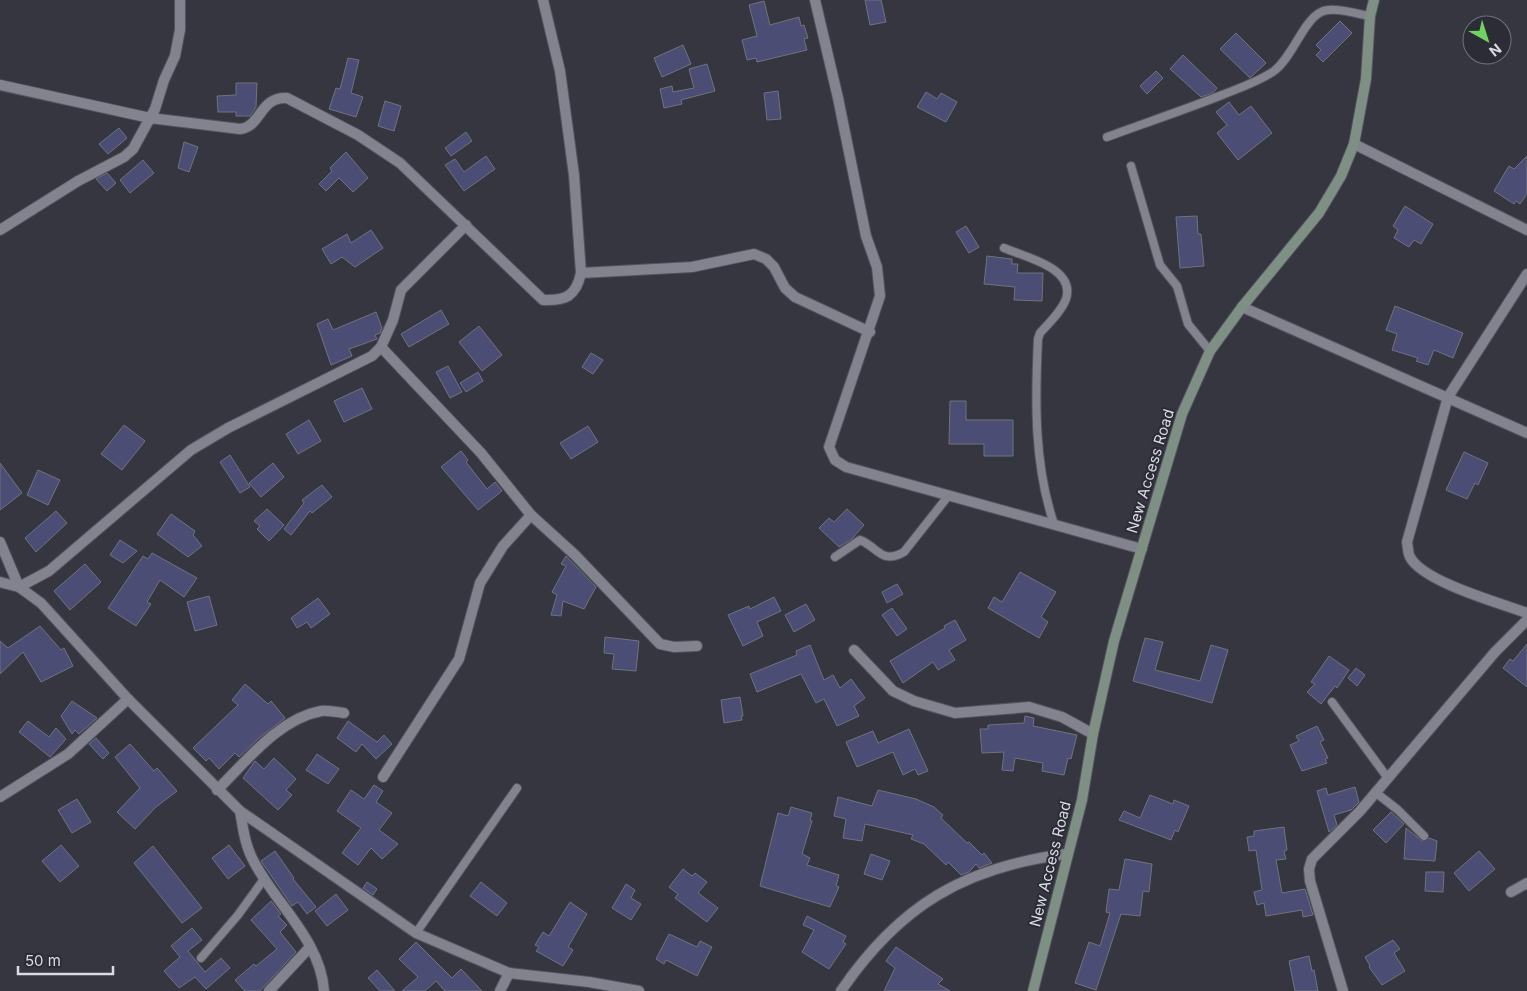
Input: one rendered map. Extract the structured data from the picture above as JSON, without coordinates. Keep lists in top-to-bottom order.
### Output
{
  "streets": {
    "main road": ["New Access Road"]
  },
  "scale_bar": "50 m",
  "north": "bottom right"
}
